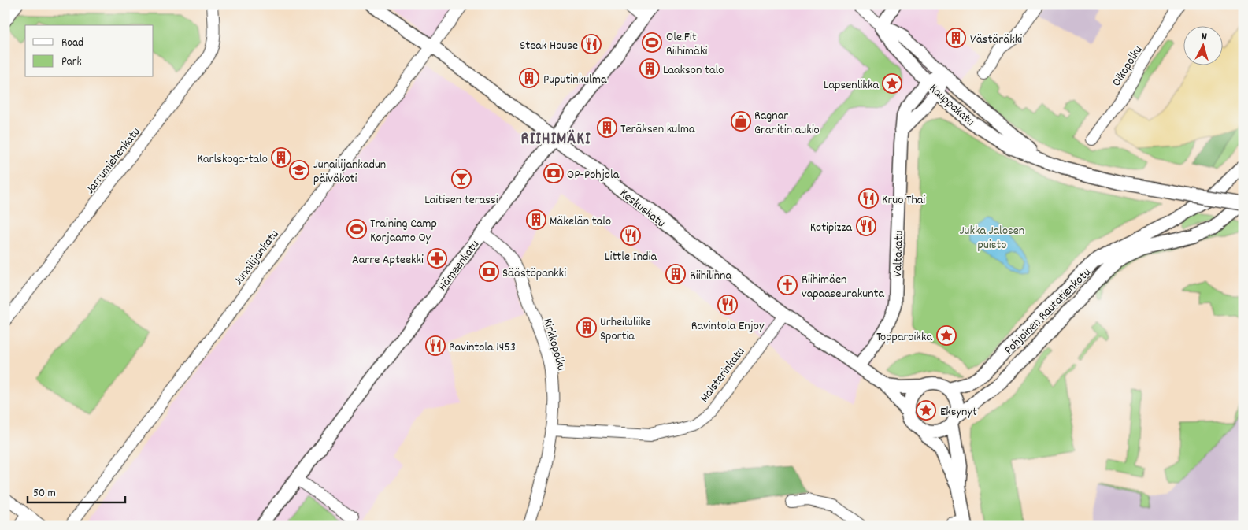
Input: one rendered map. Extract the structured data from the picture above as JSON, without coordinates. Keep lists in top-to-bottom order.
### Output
{
  "streets": {
    "street": [
      "Oikopolku",
      "Kauppakatu",
      "Jarrumiehenkatu",
      "Keskuskatu",
      "Valtakatu",
      "Junailijankatu",
      "Hämeenkatu",
      "Pohjoinen Rautatienkatu",
      "Kirkkopolku",
      "Maisterinkatu"
    ]
  },
  "crossings": [
    ["Kauppakatu", "Valtakatu"],
    ["Kauppakatu", "Pohjoinen Rautatienkatu"],
    ["Keskuskatu", "Valtakatu"],
    ["Keskuskatu", "Junailijankatu"],
    ["Keskuskatu", "Hämeenkatu"],
    ["Keskuskatu", "Pohjoinen Rautatienkatu"],
    ["Keskuskatu", "Maisterinkatu"],
    ["Hämeenkatu", "Kirkkopolku"],
    ["Kirkkopolku", "Maisterinkatu"]
  ],
  "districts": ["RIIHIMÄKI"],
  "parks": ["Jukka Jalosen puisto"],
  "places": {
    "building": [
      "Västäräkki",
      "Laakson talo",
      "Puputinkulma",
      "Teräksen kulma",
      "Karlskoga-talo",
      "Mäkelän talo",
      "Riihilinna",
      "Urheiluliike Sportia"
    ],
    "sports": ["Ole.Fit Riihimäki", "Training Camp Korjaamo Oy"],
    "restaurant": [
      "Steak House",
      "Kruo Thai",
      "Kotipizza",
      "Little India",
      "Ravintola Enjoy",
      "Ravintola 1453"
    ],
    "place": ["Lapsenlikka", "Topparoikka", "Eksynyt"],
    "shop": ["Ragnar Granitin aukio"],
    "school or university": ["Junailijankadun päiväkoti"],
    "bank": ["OP-Pohjola", "Säästöpankki"],
    "bar": ["Laitisen terassi"],
    "pharmacy": ["Aarre Apteekki"],
    "church": ["Riihimäen vapaaseurakunta"]
  },
  "legend": ["Road", "Park"],
  "scale_bar": "50 m",
  "north": "top"
}
